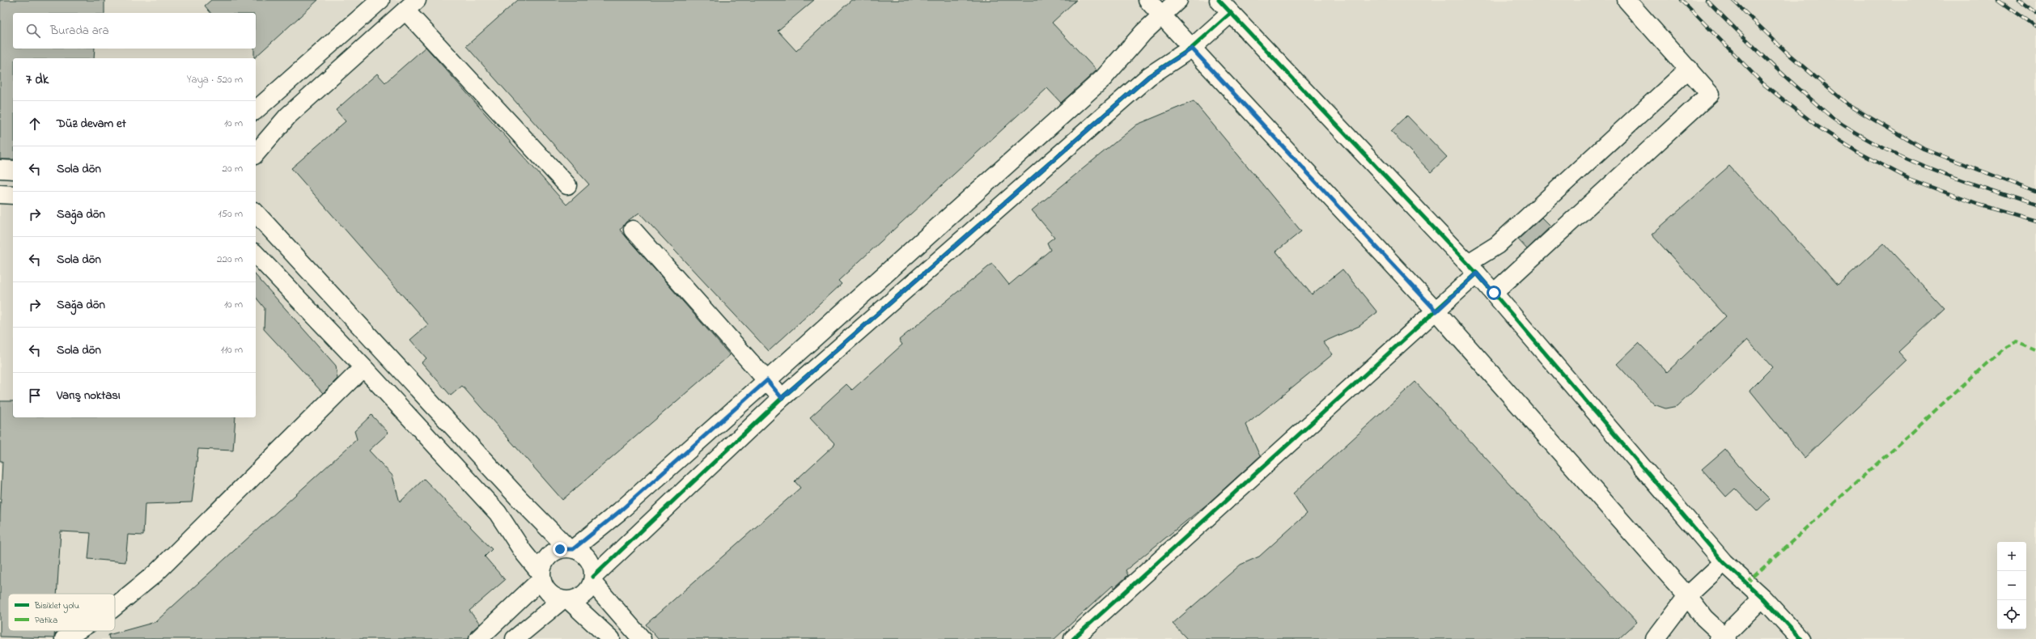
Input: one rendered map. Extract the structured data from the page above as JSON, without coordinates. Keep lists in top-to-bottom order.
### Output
{
  "legend": ["Bisiklet yolu", "Patika"],
  "page": {
    "search": "Burada ara",
    "heading": ["7 dk", "Yaya · 520 m"],
    "list": [
      ["Düz devam et", "10 m"],
      ["Sola dön", "20 m"],
      ["Sağa dön", "150 m"],
      ["Sola dön", "220 m"],
      ["Sağa dön", "10 m"],
      ["Sola dön", "110 m"],
      "Varış noktası"
    ],
    "map_buttons": ["+", "−"]
  }
}
